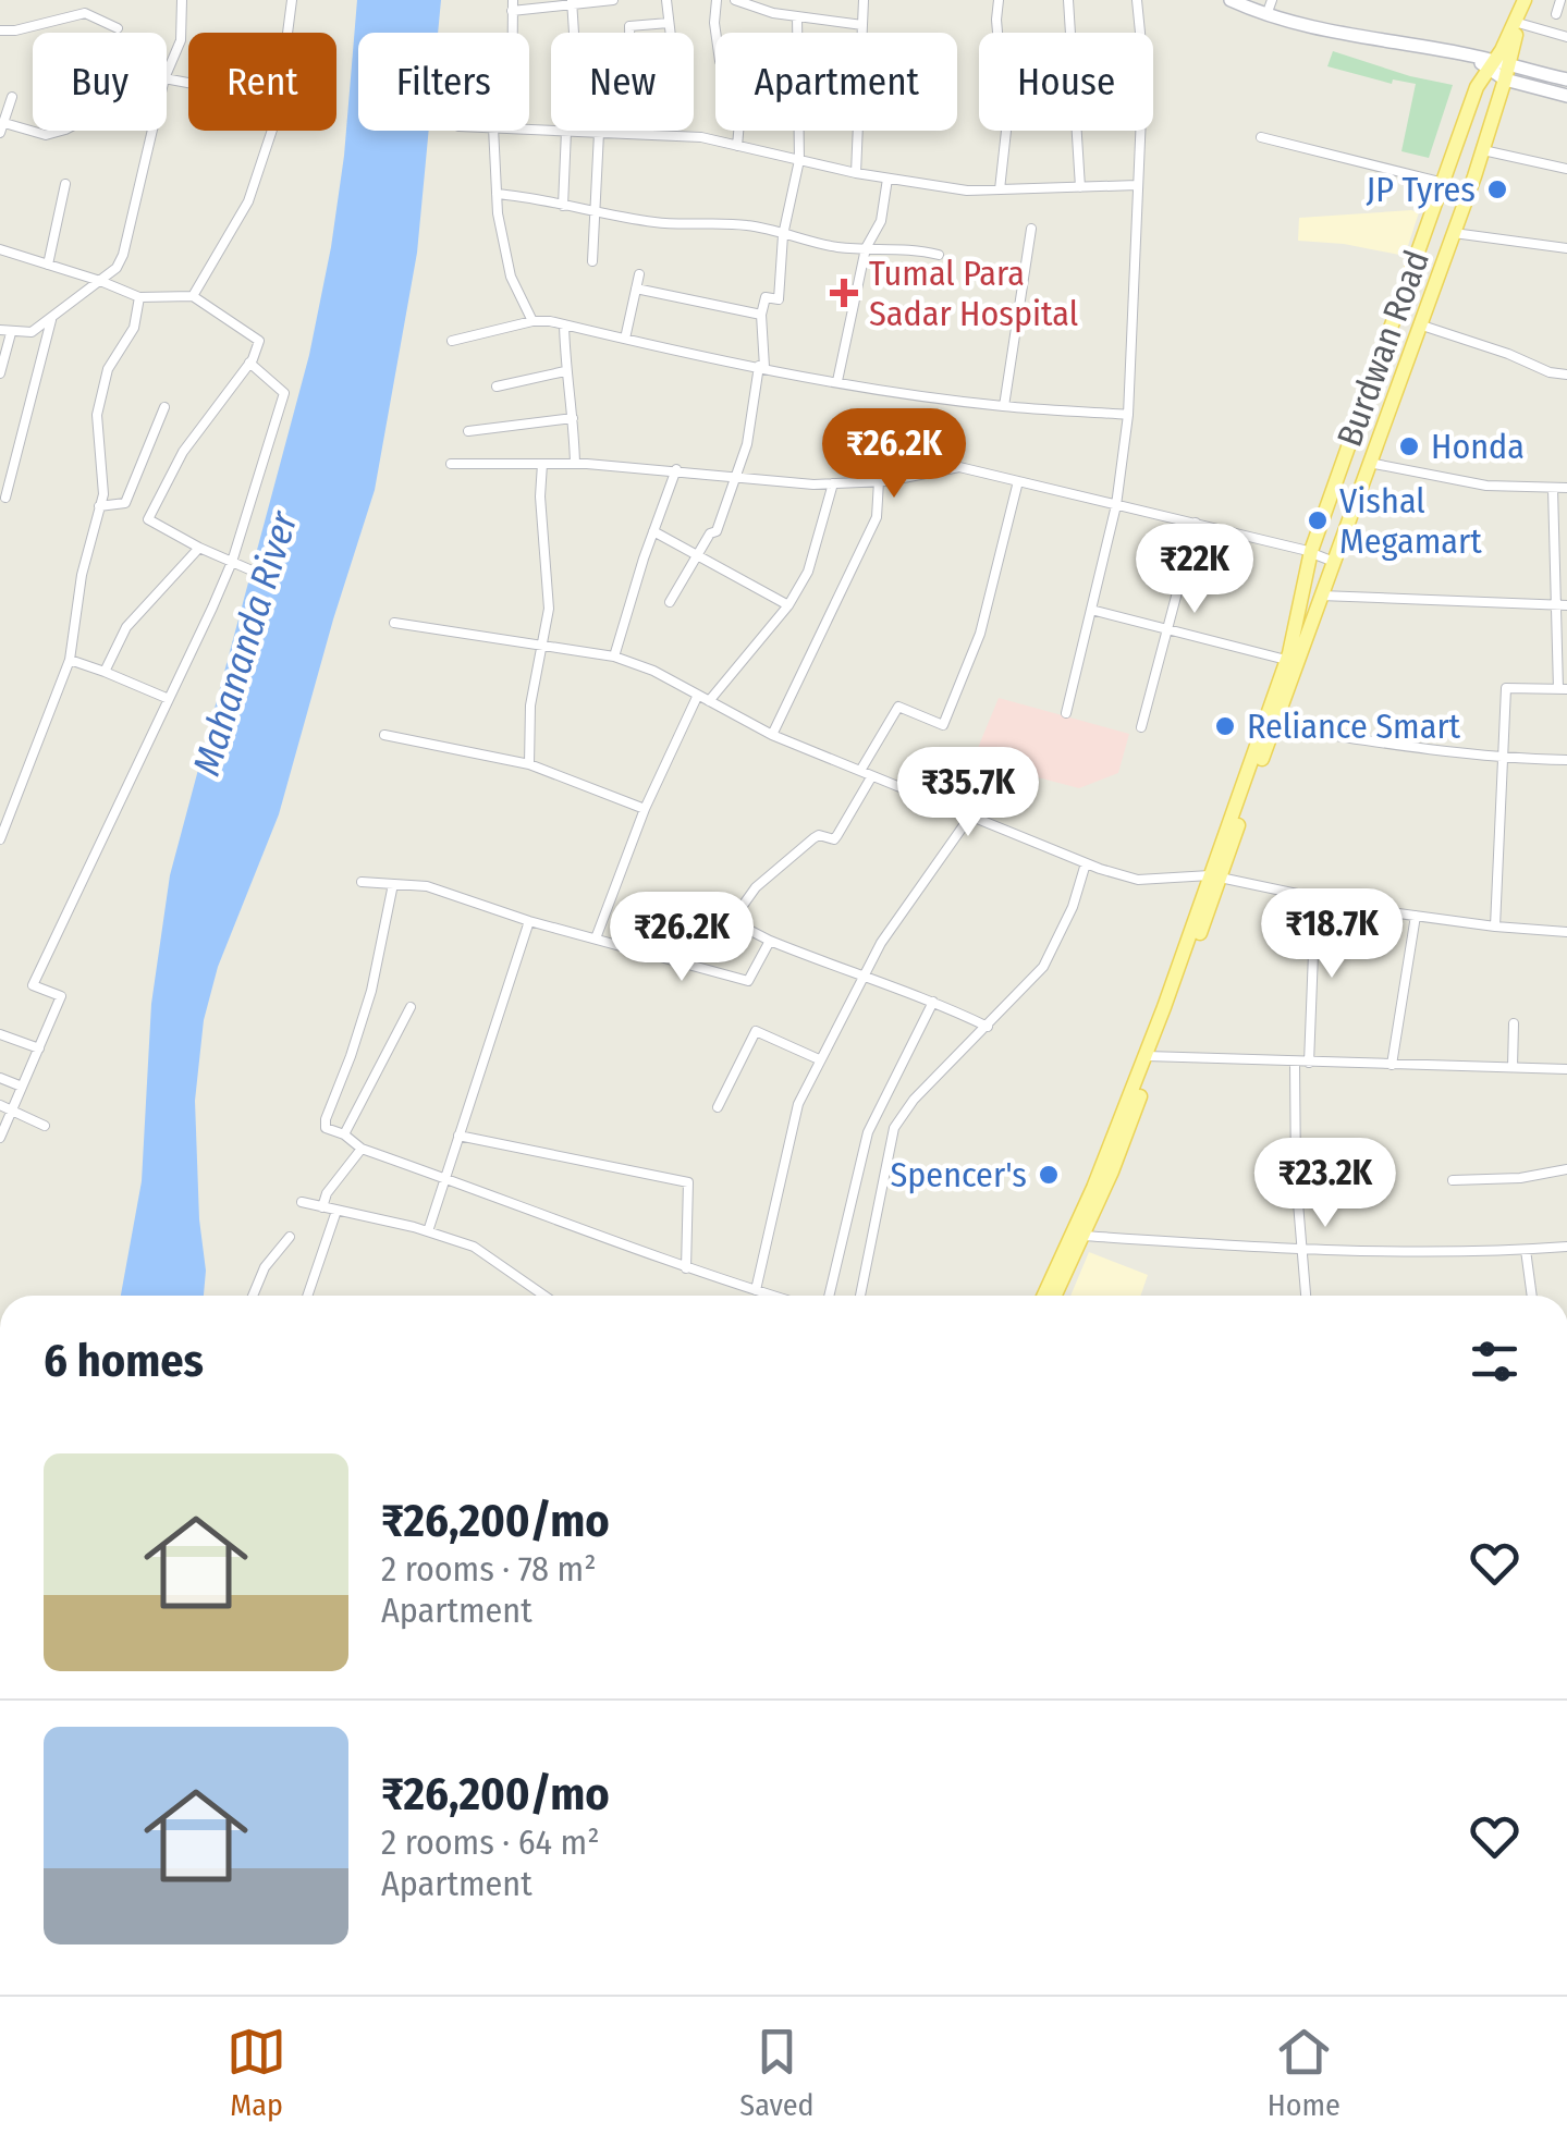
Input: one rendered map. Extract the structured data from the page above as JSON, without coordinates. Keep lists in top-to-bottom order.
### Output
{
  "streets": {
    "main road": ["Burdwan Road"]
  },
  "water": ["Mahananda River"],
  "places": {
    "other": [
      "JP Tyres",
      "Honda",
      "Vishal Megamart",
      "Reliance Smart",
      "Spencer's"
    ],
    "health": ["Tumal Para Sadar Hospital"]
  },
  "page": {
    "chip": [
      "Buy",
      "Rent",
      "Filters",
      "New",
      "Apartment",
      "House"
    ],
    "price": [
      "₹26.2K",
      "₹22K",
      "₹35.7K",
      "₹18.7K",
      "₹26.2K",
      "₹23.2K"
    ],
    "heading": "6 homes",
    "list": [
      {
        "name": "₹26,200/mo",
        "note": "2 rooms · 78 m² · Apartment"
      },
      {
        "name": "₹26,200/mo",
        "note": "2 rooms · 64 m² · Apartment"
      }
    ],
    "tabs": ["Map", "Saved", "Home"]
  }
}
